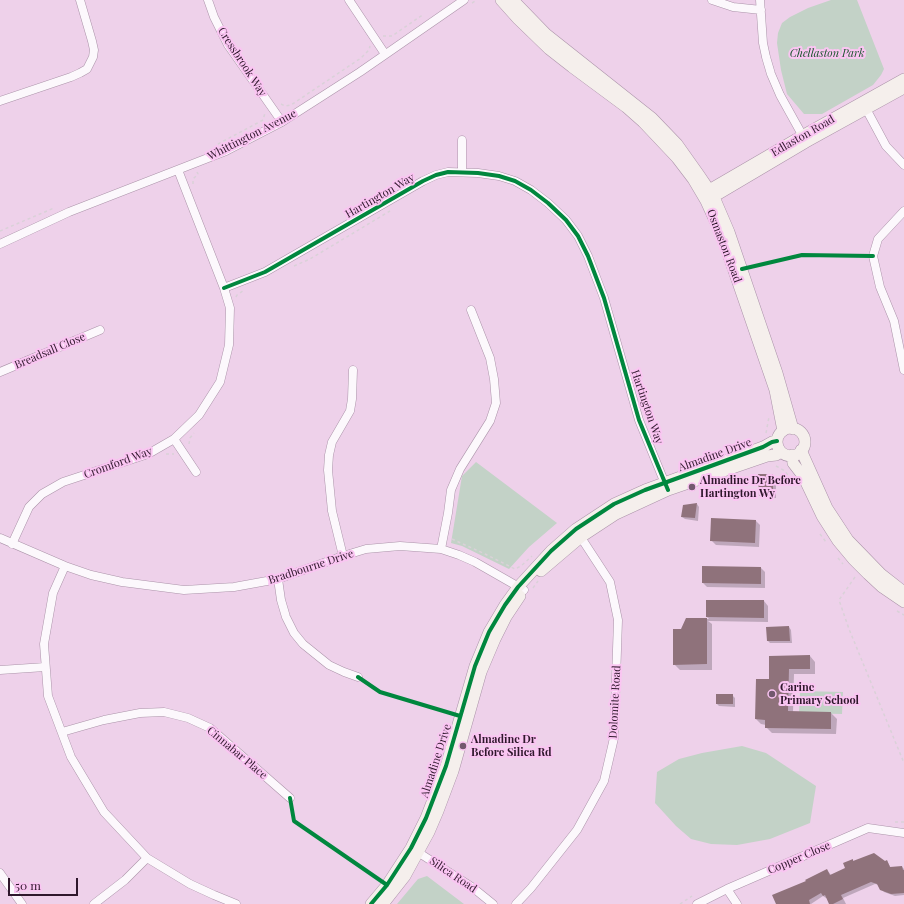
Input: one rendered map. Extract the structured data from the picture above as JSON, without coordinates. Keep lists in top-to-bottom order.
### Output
{
  "streets": {
    "street": [
      "Cressbrook Way",
      "Whittington Avenue",
      "Edlaston Road",
      "Hartington Way",
      "Osmaston Road",
      "Breadsall Close",
      "Almadine Drive",
      "Cromford Way",
      "Bradbourne Drive",
      "Dolomite Road",
      "Cinnabar Place",
      "Copper Close",
      "Silica Road"
    ]
  },
  "crossings": [
    ["Cressbrook Way", "Whittington Avenue"],
    ["Whittington Avenue", "Cromford Way"],
    ["Edlaston Road", "Osmaston Road"],
    ["Hartington Way", "Almadine Drive"],
    ["Hartington Way", "Cromford Way"],
    ["Osmaston Road", "Almadine Drive"],
    ["Almadine Drive", "Bradbourne Drive"],
    ["Almadine Drive", "Dolomite Road"],
    ["Almadine Drive", "Silica Road"],
    ["Cromford Way", "Bradbourne Drive"]
  ],
  "parks": ["Chellaston Park"],
  "places": ["Almadine Dr Before Hartington Wy", "Carine Primary School", "Almadine Dr Before Silica Rd"],
  "scale_bar": "50 m"
}
